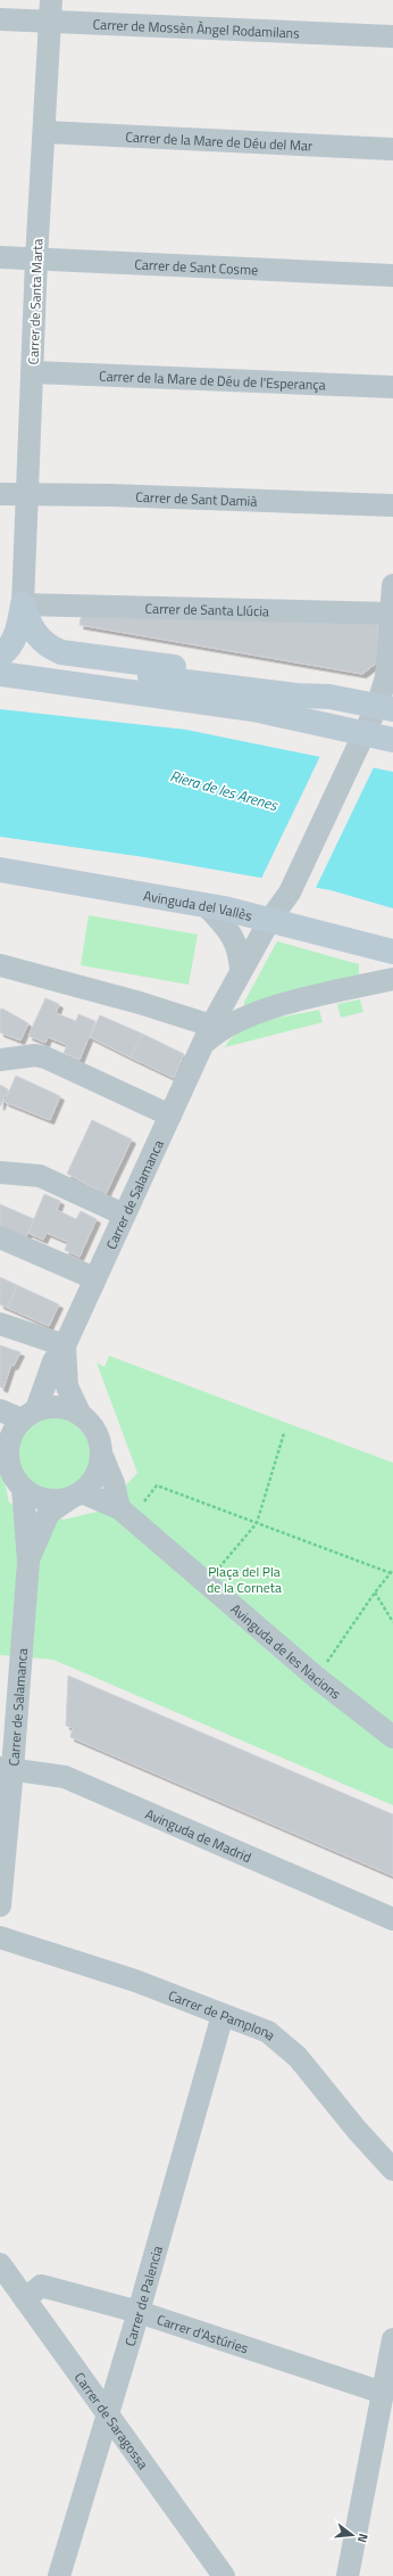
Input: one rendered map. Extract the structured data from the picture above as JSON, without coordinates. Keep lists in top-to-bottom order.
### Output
{
  "streets": {
    "main road": ["Avinguda del Vallès"],
    "street": [
      "Carrer de Mossèn Àngel Rodamilans",
      "Carrer de la Mare de Déu del Mar",
      "Carrer de Sant Cosme",
      "Carrer de Santa Marta",
      "Carrer de la Mare de Déu de l'Esperança",
      "Carrer de Sant Damià",
      "Carrer de Santa Llúcia",
      "Carrer de Salamanca",
      "Avinguda de les Nacions",
      "Avinguda de Madrid",
      "Carrer de Pamplona",
      "Carrer de Palencia",
      "Carrer d'Astúries",
      "Carrer de Saragossa"
    ]
  },
  "crossings": [
    ["Carrer de Mossèn Àngel Rodamilans", "Carrer de Santa Marta"],
    ["Carrer de la Mare de Déu del Mar", "Carrer de Santa Marta"],
    ["Carrer de Sant Cosme", "Carrer de Santa Marta"],
    ["Carrer de Santa Marta", "Carrer de la Mare de Déu de l'Esperança"],
    ["Carrer de Santa Marta", "Carrer de Sant Damià"],
    ["Carrer de Santa Marta", "Carrer de Santa Llúcia"],
    ["Carrer de Santa Llúcia", "Carrer de Salamanca"],
    ["Avinguda del Vallès", "Carrer de Salamanca"],
    ["Carrer de Salamanca", "Avinguda de les Nacions"],
    ["Carrer de Salamanca", "Avinguda de Madrid"],
    ["Carrer de Pamplona", "Carrer de Palencia"],
    ["Carrer de Palencia", "Carrer d'Astúries"],
    ["Carrer de Palencia", "Carrer de Saragossa"],
    ["Carrer d'Astúries", "Carrer de Saragossa"]
  ],
  "water": ["Riera de les Arenes"],
  "parks": ["Plaça del Pla de la Corneta"],
  "north": "right"
}
